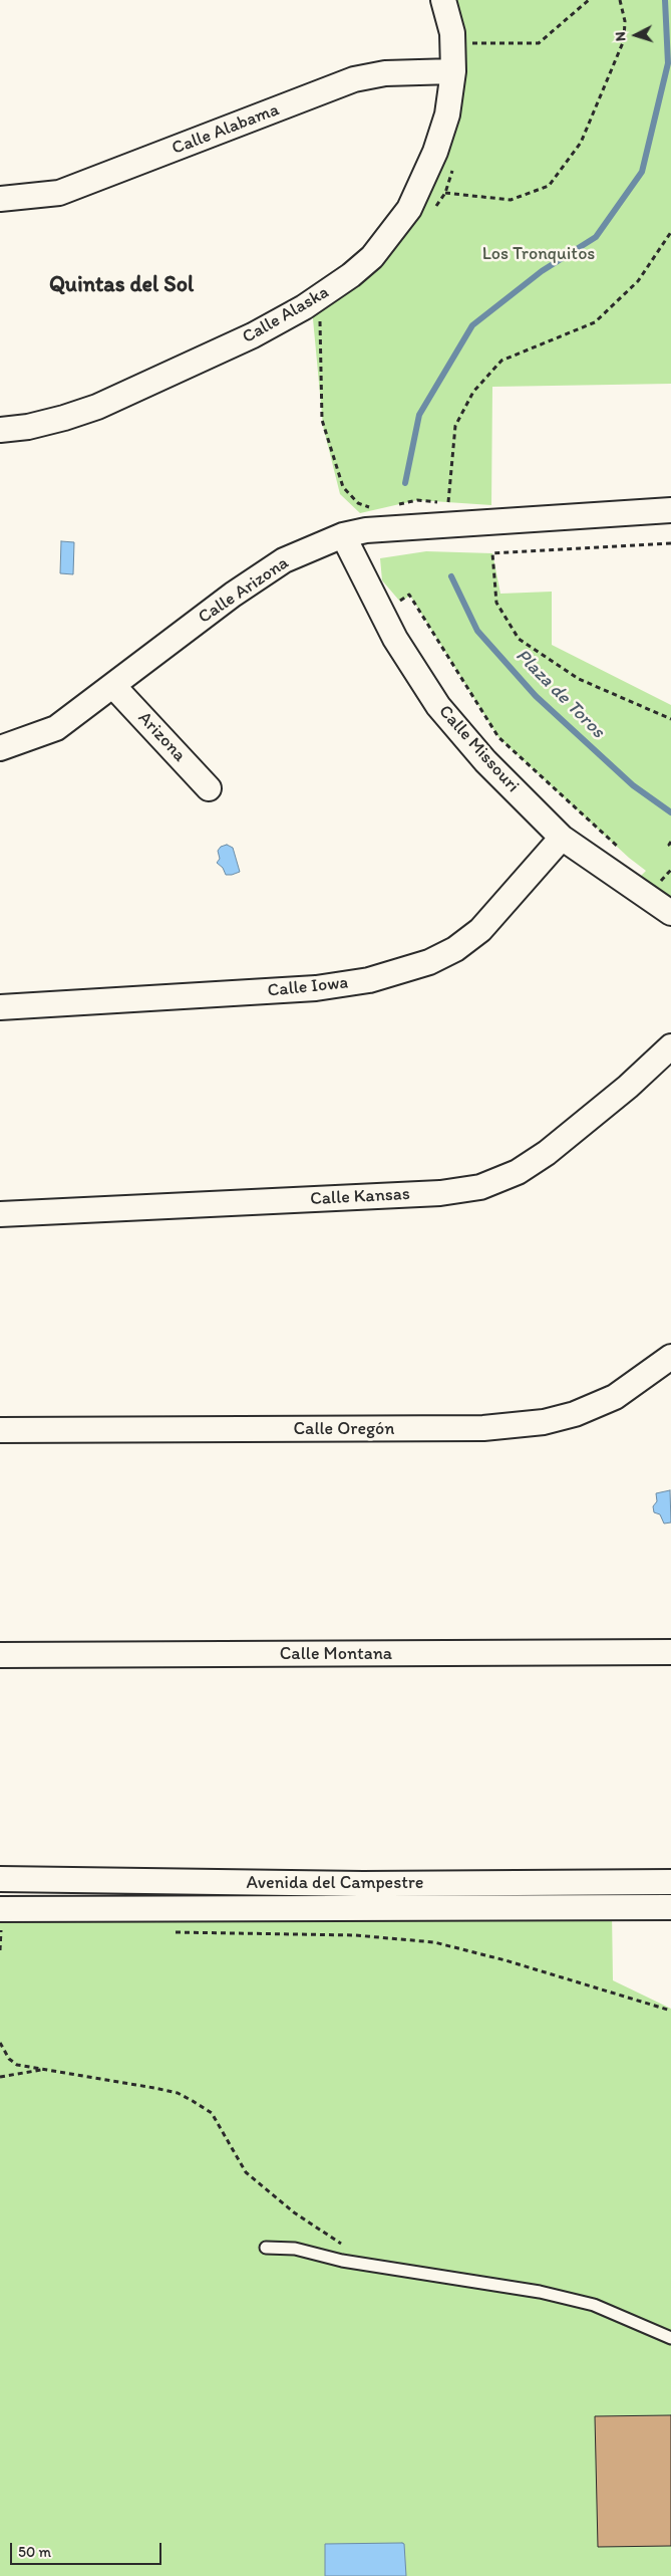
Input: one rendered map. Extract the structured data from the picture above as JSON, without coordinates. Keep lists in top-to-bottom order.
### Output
{
  "streets": {
    "street": [
      "Calle Alabama",
      "Calle Alaska",
      "Calle Arizona",
      "Arizona",
      "Calle Missouri",
      "Calle Iowa",
      "Calle Kansas",
      "Calle Oregón",
      "Calle Montana",
      "Avenida del Campestre"
    ]
  },
  "crossings": [
    ["Calle Alabama", "Calle Alaska"],
    ["Calle Arizona", "Arizona"],
    ["Calle Arizona", "Calle Missouri"],
    ["Calle Missouri", "Calle Iowa"]
  ],
  "districts": ["Quintas del Sol"],
  "water": ["Plaza de Toros"],
  "parks": ["Los Tronquitos"],
  "scale_bar": "50 m",
  "north": "left"
}
